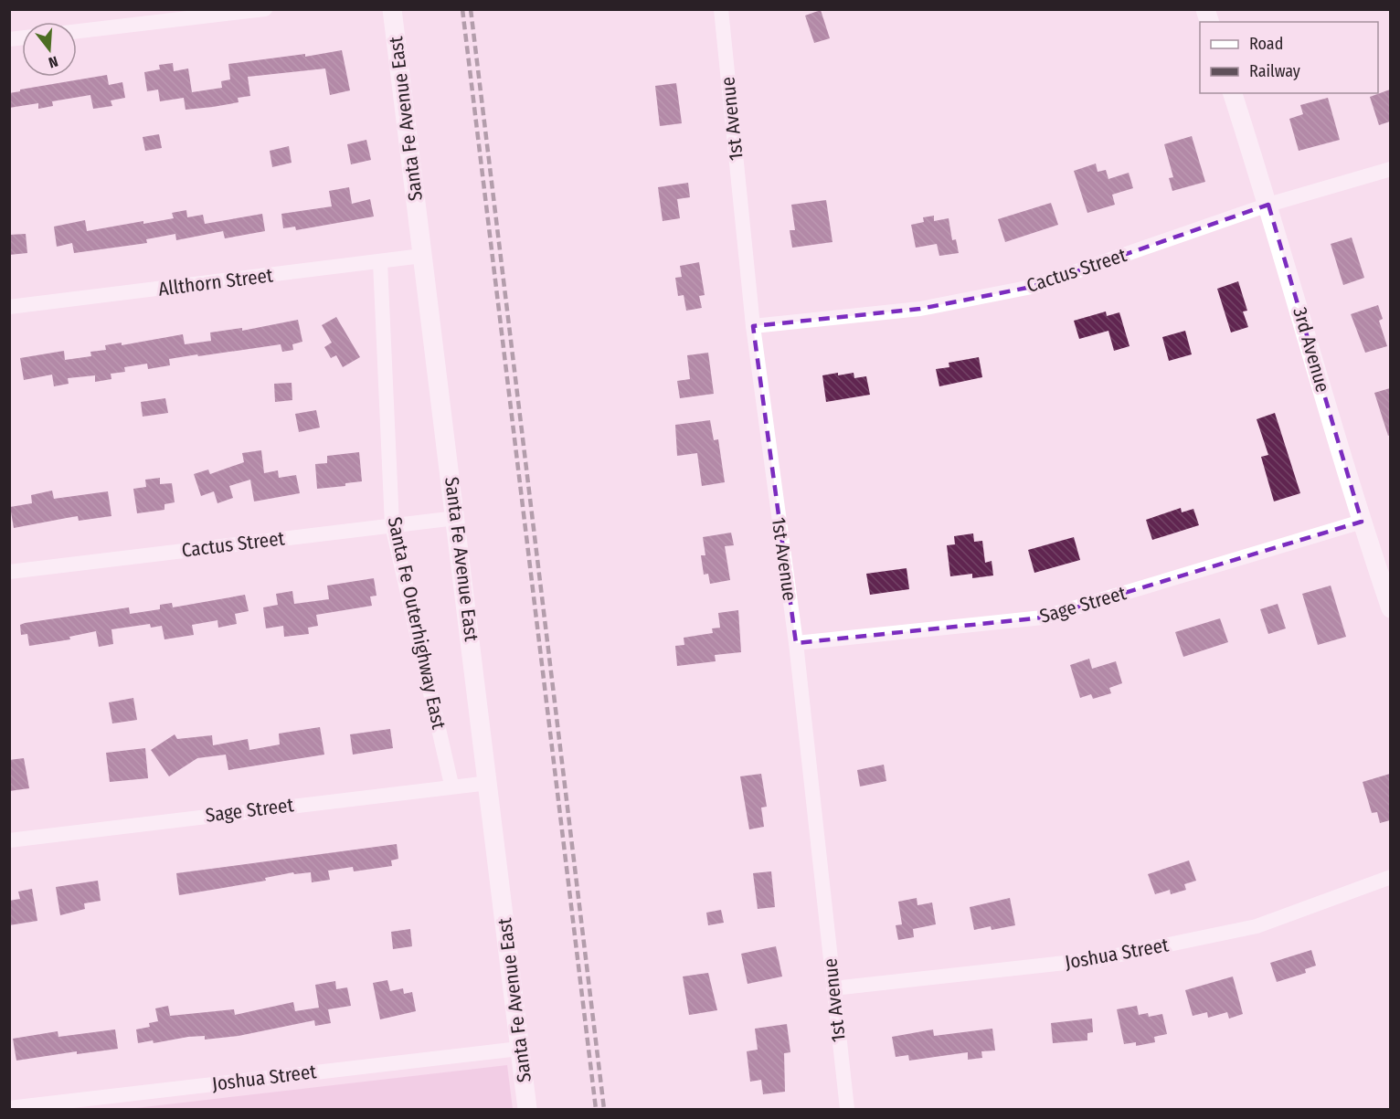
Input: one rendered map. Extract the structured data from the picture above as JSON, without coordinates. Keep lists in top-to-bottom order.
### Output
{
  "streets": {
    "street": [
      "Santa Fe Avenue East",
      "1st Avenue",
      "Cactus Street",
      "Allthorn Street",
      "3rd Avenue",
      "Sage Street",
      "Santa Fe Outerhighway East",
      "Joshua Street"
    ]
  },
  "crossings": [
    ["Santa Fe Avenue East", "Cactus Street"],
    ["Santa Fe Avenue East", "Allthorn Street"],
    ["Santa Fe Avenue East", "Sage Street"],
    ["Santa Fe Avenue East", "Joshua Street"],
    ["1st Avenue", "Cactus Street"],
    ["1st Avenue", "Sage Street"],
    ["1st Avenue", "Joshua Street"],
    ["Cactus Street", "3rd Avenue"],
    ["Cactus Street", "Santa Fe Outerhighway East"],
    ["Allthorn Street", "Santa Fe Outerhighway East"],
    ["3rd Avenue", "Sage Street"],
    ["Sage Street", "Santa Fe Outerhighway East"]
  ],
  "legend": ["Road", "Railway"],
  "north": "bottom"
}
